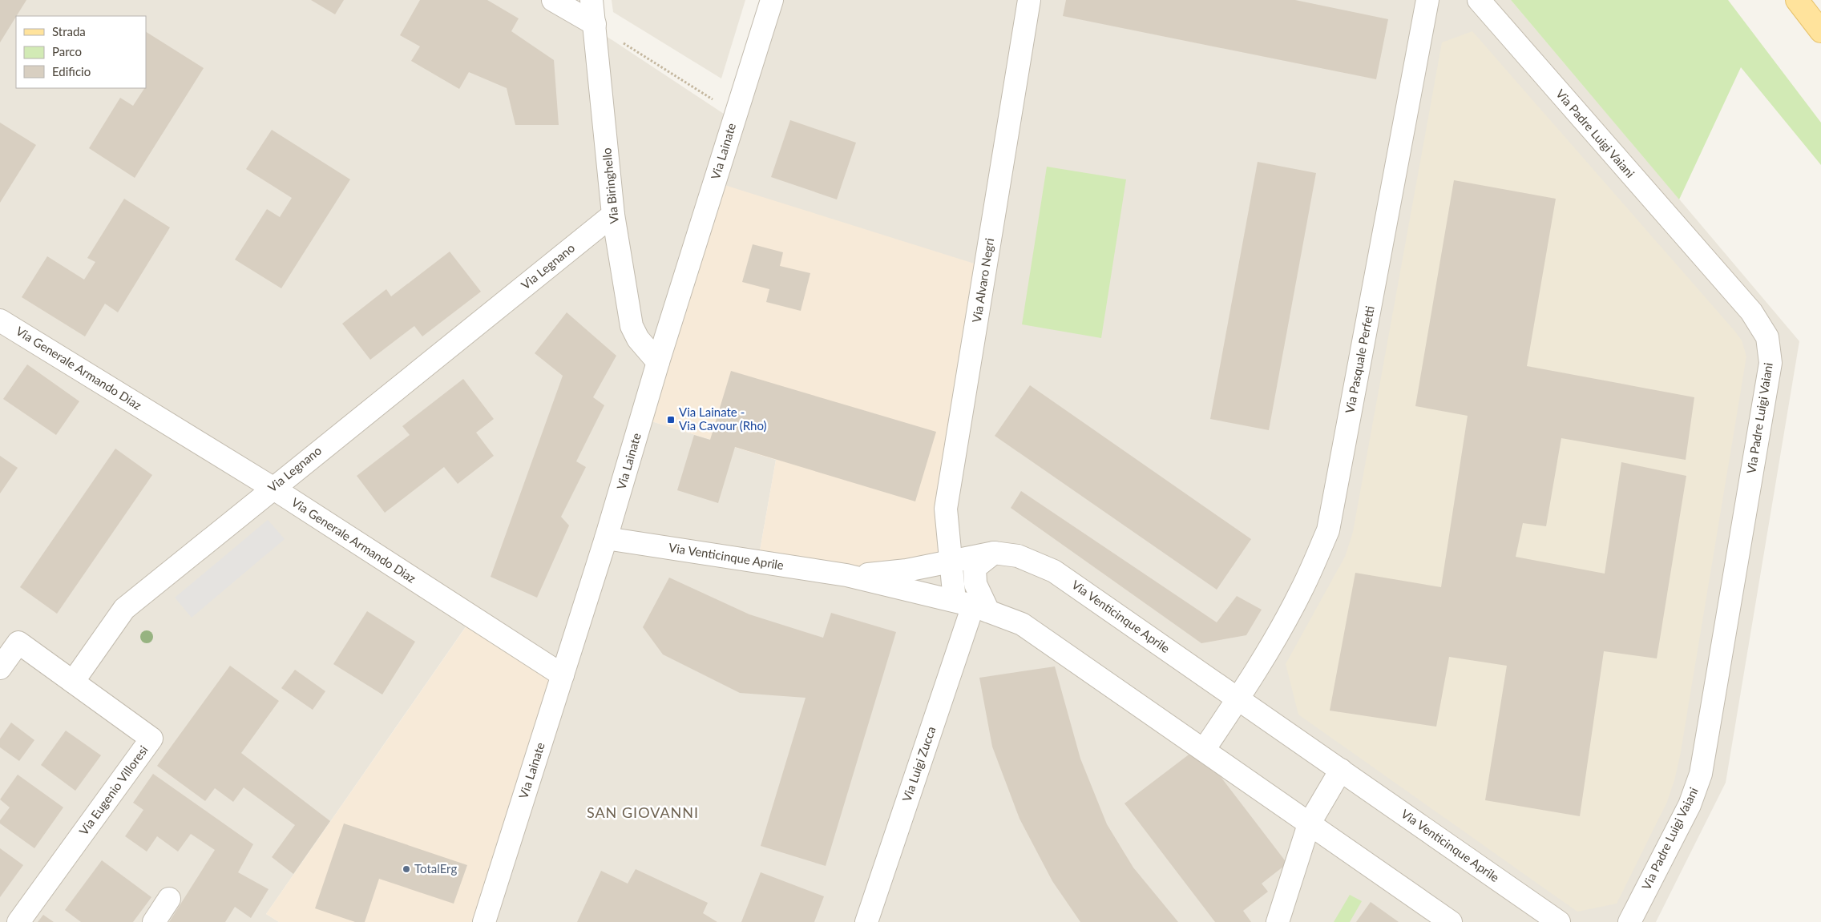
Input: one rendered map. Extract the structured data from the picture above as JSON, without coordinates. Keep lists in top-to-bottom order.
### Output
{
  "streets": {
    "street": [
      "Via Padre Luigi Vaiani",
      "Via Lainate",
      "Via Biringhello",
      "Via Legnano",
      "Via Alvaro Negri",
      "Via Pasquale Perfetti",
      "Via Generale Armando Diaz",
      "Via Venticinque Aprile",
      "Via Luigi Zucca",
      "Via Eugenio Villoresi"
    ]
  },
  "crossings": [
    ["Via Lainate", "Via Biringhello"],
    ["Via Lainate", "Via Generale Armando Diaz"],
    ["Via Lainate", "Via Venticinque Aprile"],
    ["Via Biringhello", "Via Legnano"],
    ["Via Legnano", "Via Generale Armando Diaz"],
    ["Via Legnano", "Via Eugenio Villoresi"],
    ["Via Alvaro Negri", "Via Venticinque Aprile"],
    ["Via Pasquale Perfetti", "Via Venticinque Aprile"],
    ["Via Venticinque Aprile", "Via Luigi Zucca"]
  ],
  "districts": ["SAN GIOVANNI"],
  "places": {
    "transit": ["Via Lainate - Via Cavour (Rho)"],
    "other": ["TotalErg"]
  },
  "legend": ["Strada", "Parco", "Edificio"]
}
